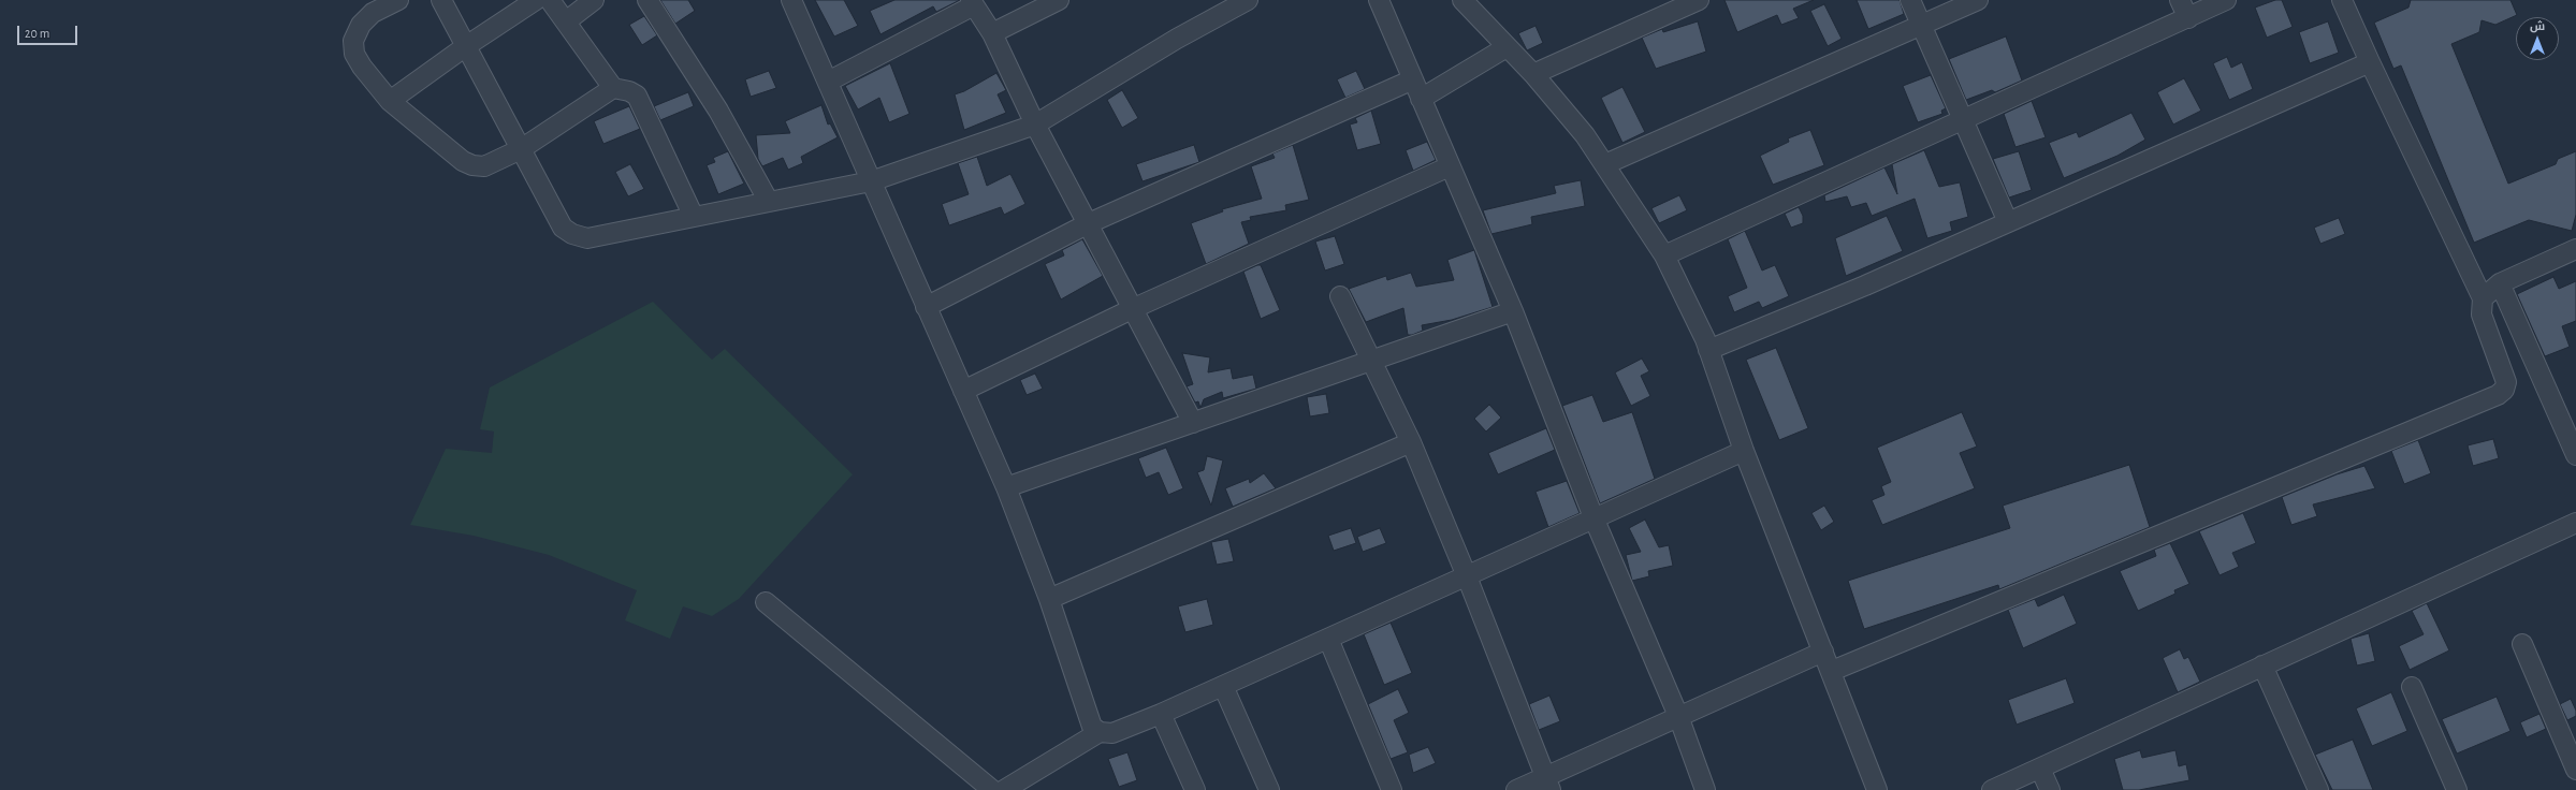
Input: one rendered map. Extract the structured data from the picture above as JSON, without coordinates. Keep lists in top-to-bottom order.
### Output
{
  "scale_bar": "20 m",
  "north": "top"
}
